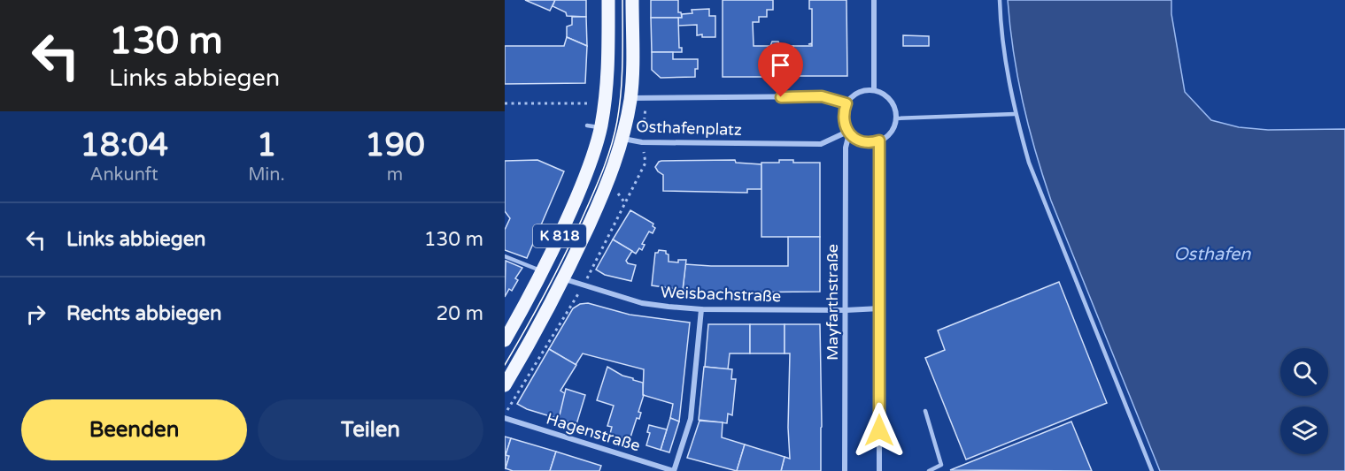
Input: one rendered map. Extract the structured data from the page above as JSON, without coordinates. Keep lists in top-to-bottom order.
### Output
{
  "streets": {
    "main road": ["K 818"],
    "street": [
      "Osthafenplatz",
      "Weisbachstraße",
      "Mayfarthstraße",
      "Hagenstraße"
    ]
  },
  "crossings": [
    ["Osthafenplatz", "K 818"],
    ["Osthafenplatz", "Mayfarthstraße"],
    ["K 818", "Weisbachstraße"],
    ["Weisbachstraße", "Mayfarthstraße"],
    ["Weisbachstraße", "Hagenstraße"]
  ],
  "water": ["Osthafen"],
  "page": {
    "turn": ["130 m", "Links abbiegen"],
    "eta": [
      "18:04",
      "Ankunft",
      "1",
      "Min.",
      "190",
      "m"
    ],
    "list": [
      {
        "name": "Links abbiegen",
        "value": "130 m"
      },
      {
        "name": "Rechts abbiegen",
        "value": "20 m"
      }
    ],
    "buttons": ["Beenden", "Teilen"]
  }
}
